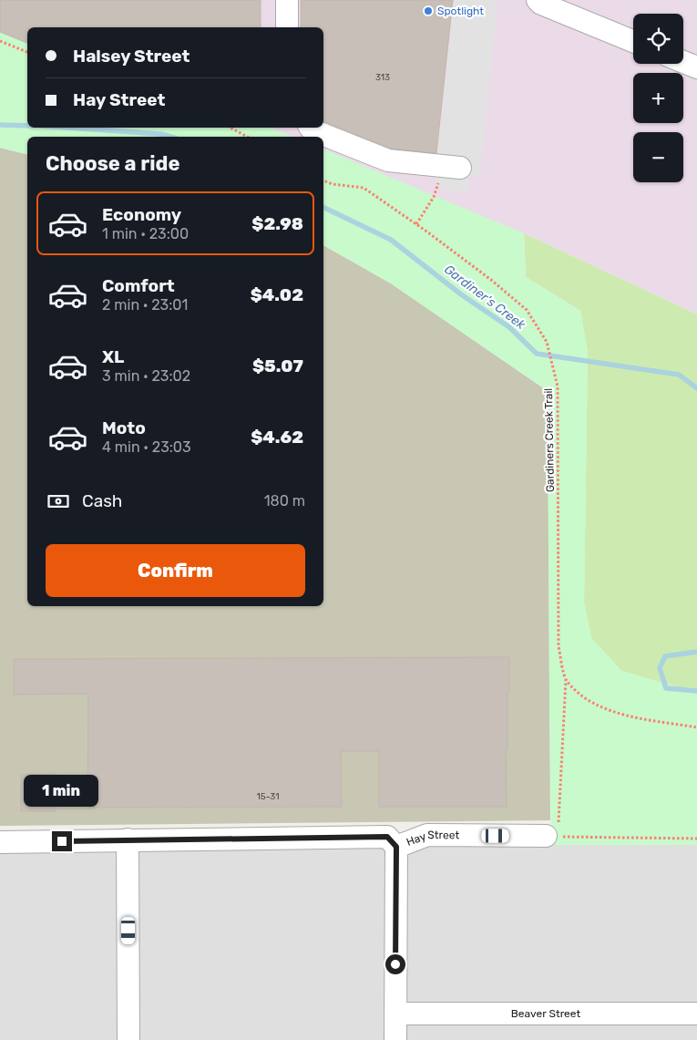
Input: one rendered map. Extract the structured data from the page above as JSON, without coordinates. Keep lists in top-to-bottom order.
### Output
{
  "streets": {
    "street": ["Hay Street", "Beaver Street"],
    "path": ["Gardiners Creek Trail"]
  },
  "crossings": [
    ["Gardiners Creek Trail", "Hay Street"]
  ],
  "water": ["Gardiner's Creek"],
  "places": ["Spotlight"],
  "house_numbers": ["313", "15-31"],
  "page": {
    "map_buttons": ["+", "−"],
    "banner": ["Halsey Street", "Hay Street"],
    "heading": "Choose a ride",
    "list": [
      {
        "name": "Economy",
        "note": "1 min · 23:00",
        "value": "$2.98"
      },
      {
        "name": "Comfort",
        "note": "2 min · 23:01",
        "value": "$4.02"
      },
      {
        "name": "XL",
        "note": "3 min · 23:02",
        "value": "$5.07"
      },
      {
        "name": "Moto",
        "note": "4 min · 23:03",
        "value": "$4.62"
      }
    ],
    "pay": ["Cash", "180 m"],
    "buttons": "Confirm",
    "bubble": "1 min"
  }
}
